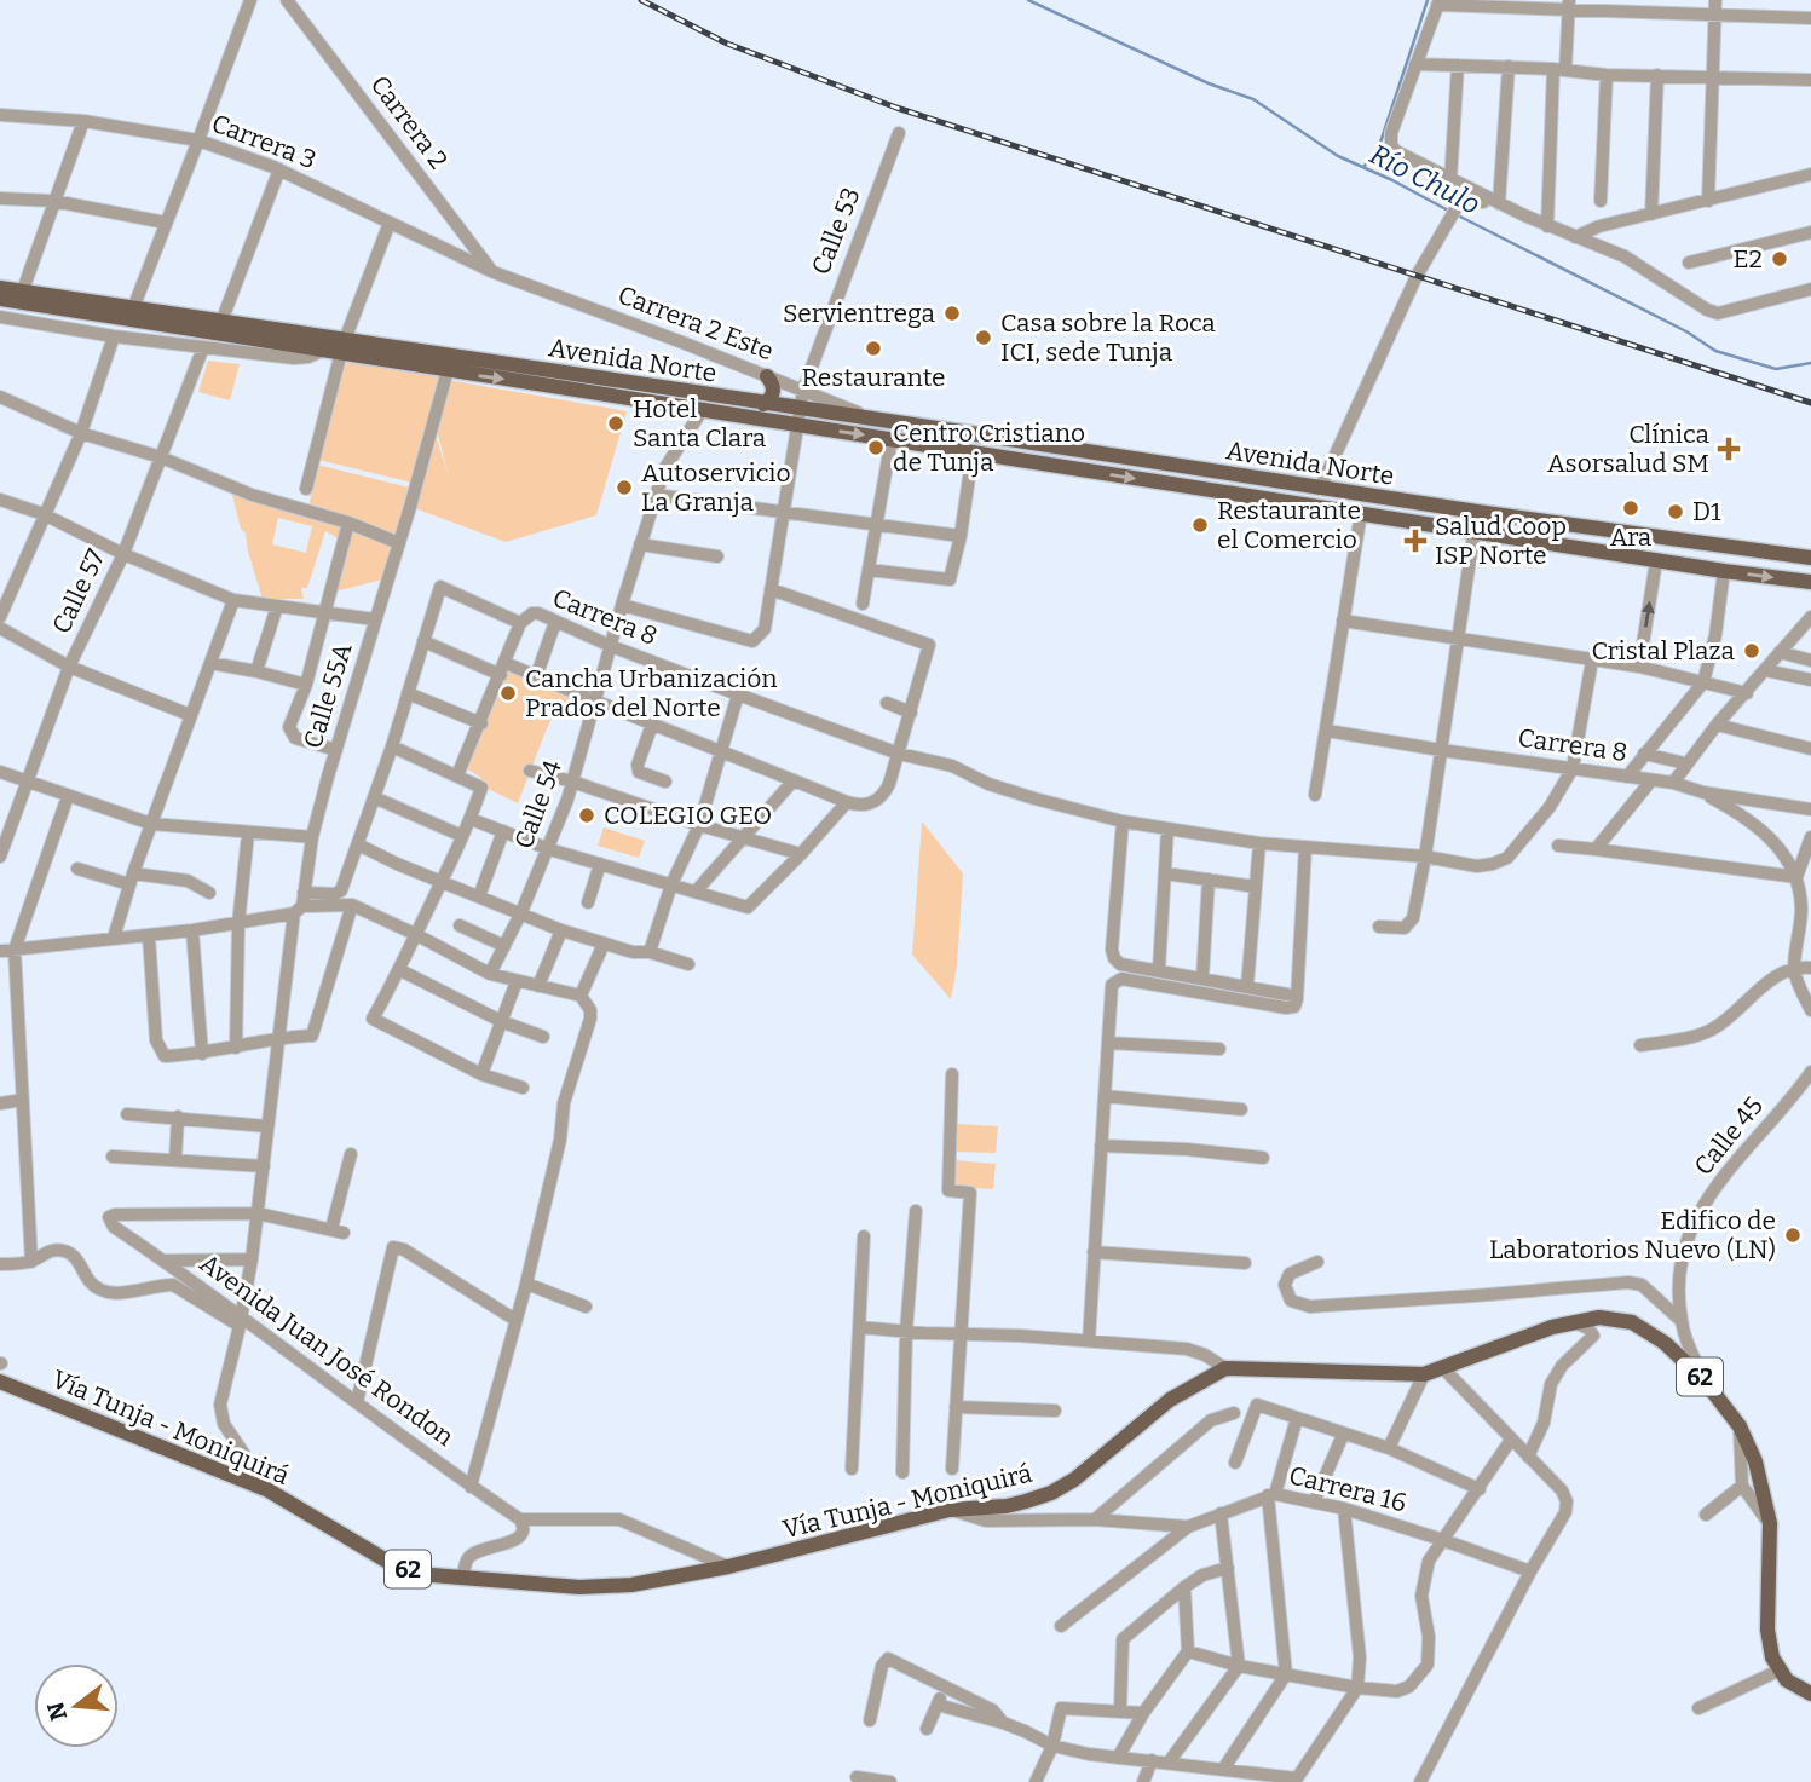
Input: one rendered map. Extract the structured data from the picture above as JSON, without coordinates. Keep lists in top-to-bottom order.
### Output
{
  "streets": {
    "main road": ["Avenida Norte", "62", "Vía Tunja - Moniquirá"],
    "street": [
      "Carrera 2",
      "Carrera 3",
      "Calle 53",
      "Carrera 2 Este",
      "Calle 57",
      "Carrera 8",
      "Calle 55A",
      "Calle 54",
      "Calle 45",
      "Avenida Juan José Rondon",
      "Carrera 16"
    ]
  },
  "crossings": [
    ["Carrera 2", "Carrera 3"],
    ["Carrera 2", "Carrera 2 Este"],
    ["Carrera 3", "Carrera 2 Este"],
    ["Calle 53", "Carrera 2 Este"],
    ["Calle 53", "Avenida Norte"],
    ["Calle 53", "Calle 54"],
    ["Carrera 2 Este", "Avenida Norte"],
    ["Avenida Norte", "Calle 57"],
    ["Avenida Norte", "Calle 55A"],
    ["Avenida Norte", "Calle 54"],
    ["Carrera 8", "Calle 54"],
    ["Calle 55A", "Avenida Juan José Rondon"],
    ["Calle 55A", "Vía Tunja - Moniquirá"],
    ["Calle 45", "62"],
    ["62", "Vía Tunja - Moniquirá"],
    ["Vía Tunja - Moniquirá", "Carrera 16"]
  ],
  "water": ["Río Chulo"],
  "places": {
    "other": [
      "E2",
      "Servientrega",
      "Casa sobre la Roca ICI, sede Tunja",
      "Restaurante",
      "Hotel Santa Clara",
      "Centro Cristiano de Tunja",
      "Autoservicio La Granja",
      "Ara",
      "D1",
      "Restaurante el Comercio",
      "Cristal Plaza",
      "Cancha Urbanización Prados del Norte",
      "COLEGIO GEO",
      "Edifico de Laboratorios Nuevo (LN)"
    ],
    "health": ["Clínica Asorsalud SM", "Salud Coop ISP Norte"]
  },
  "north": "left"
}
